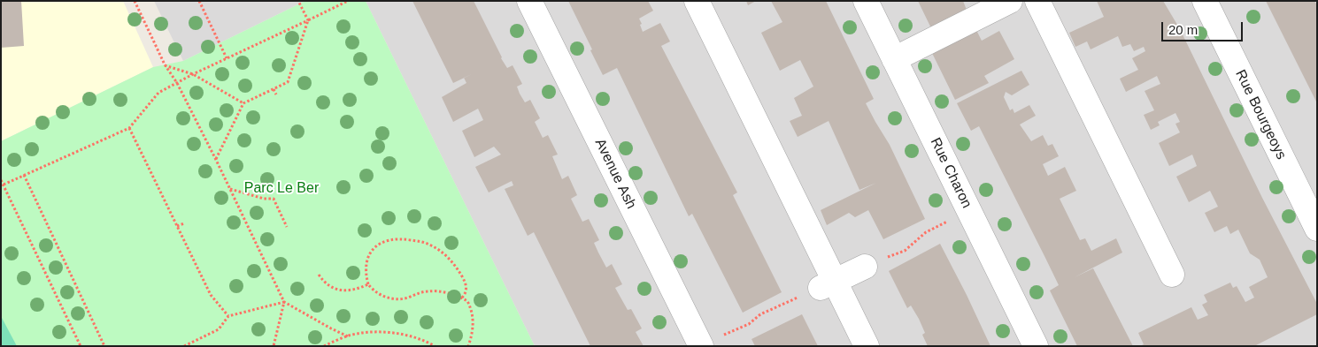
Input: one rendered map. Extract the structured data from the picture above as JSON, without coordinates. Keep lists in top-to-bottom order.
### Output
{
  "streets": {
    "street": ["Rue Bourgeoys", "Rue Charon", "Avenue Ash"]
  },
  "parks": ["Parc Le Ber"],
  "scale_bar": "20 m"
}
